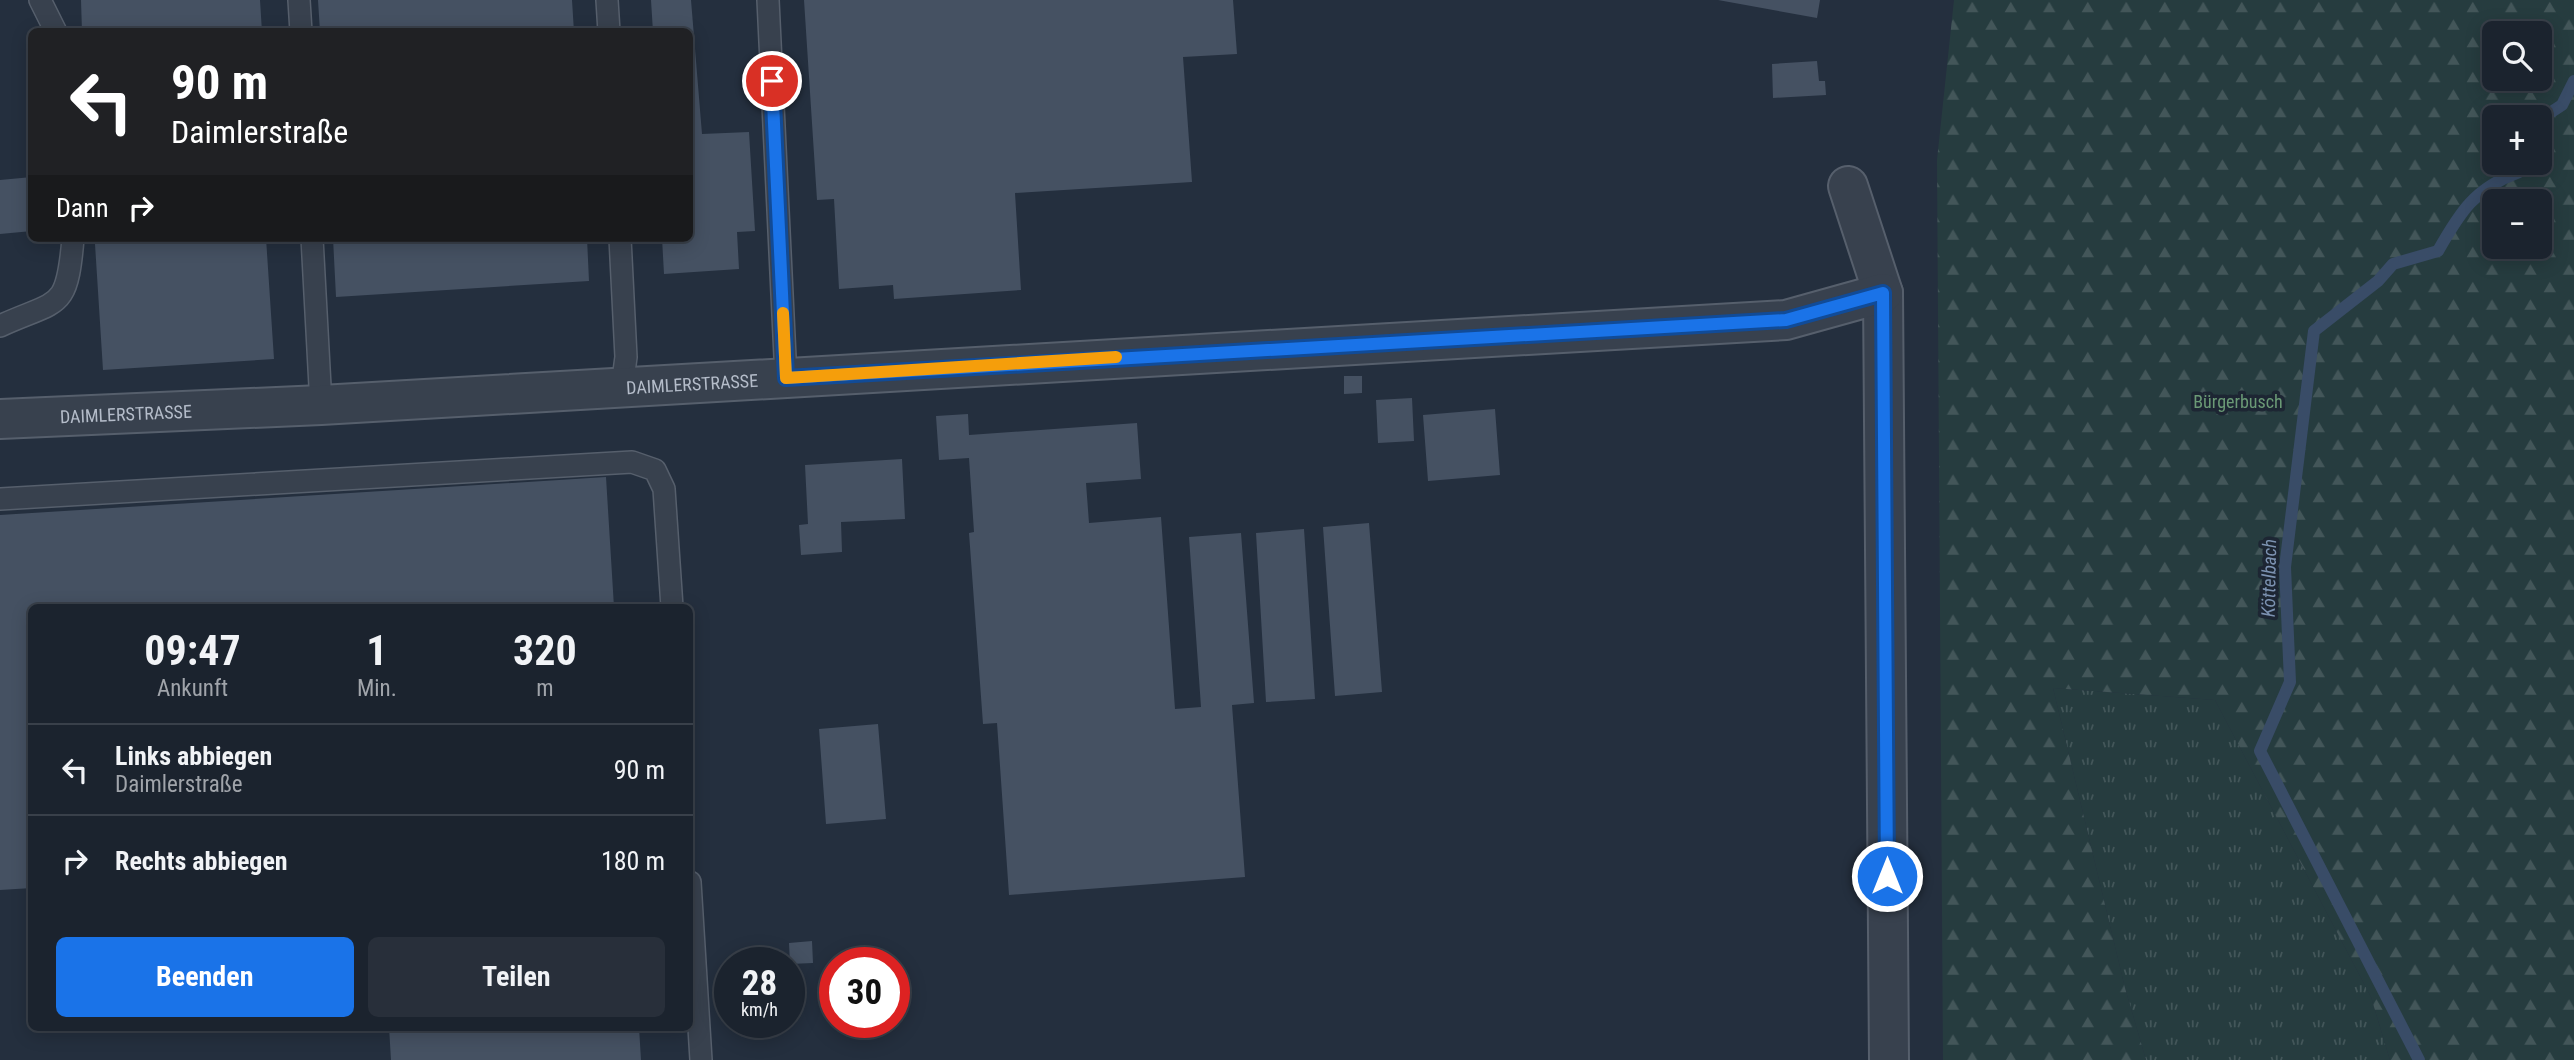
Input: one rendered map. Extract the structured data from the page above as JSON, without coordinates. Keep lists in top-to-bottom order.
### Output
{
  "streets": {
    "street": ["DAIMLERSTRASSE"]
  },
  "water": ["Köttelbach"],
  "parks": ["Bürgerbusch"],
  "page": {
    "map_buttons": ["+", "−"],
    "turn": ["90 m", "Daimlerstraße"],
    "then": "Dann",
    "eta": [
      "09:47",
      "Ankunft",
      "1",
      "Min.",
      "320",
      "m"
    ],
    "list": [
      {
        "name": "Links abbiegen",
        "note": "Daimlerstraße",
        "value": "90 m"
      },
      {
        "name": "Rechts abbiegen",
        "value": "180 m"
      }
    ],
    "buttons": ["Beenden", "Teilen"],
    "speed": "28 km/h",
    "limit": "30"
  }
}
